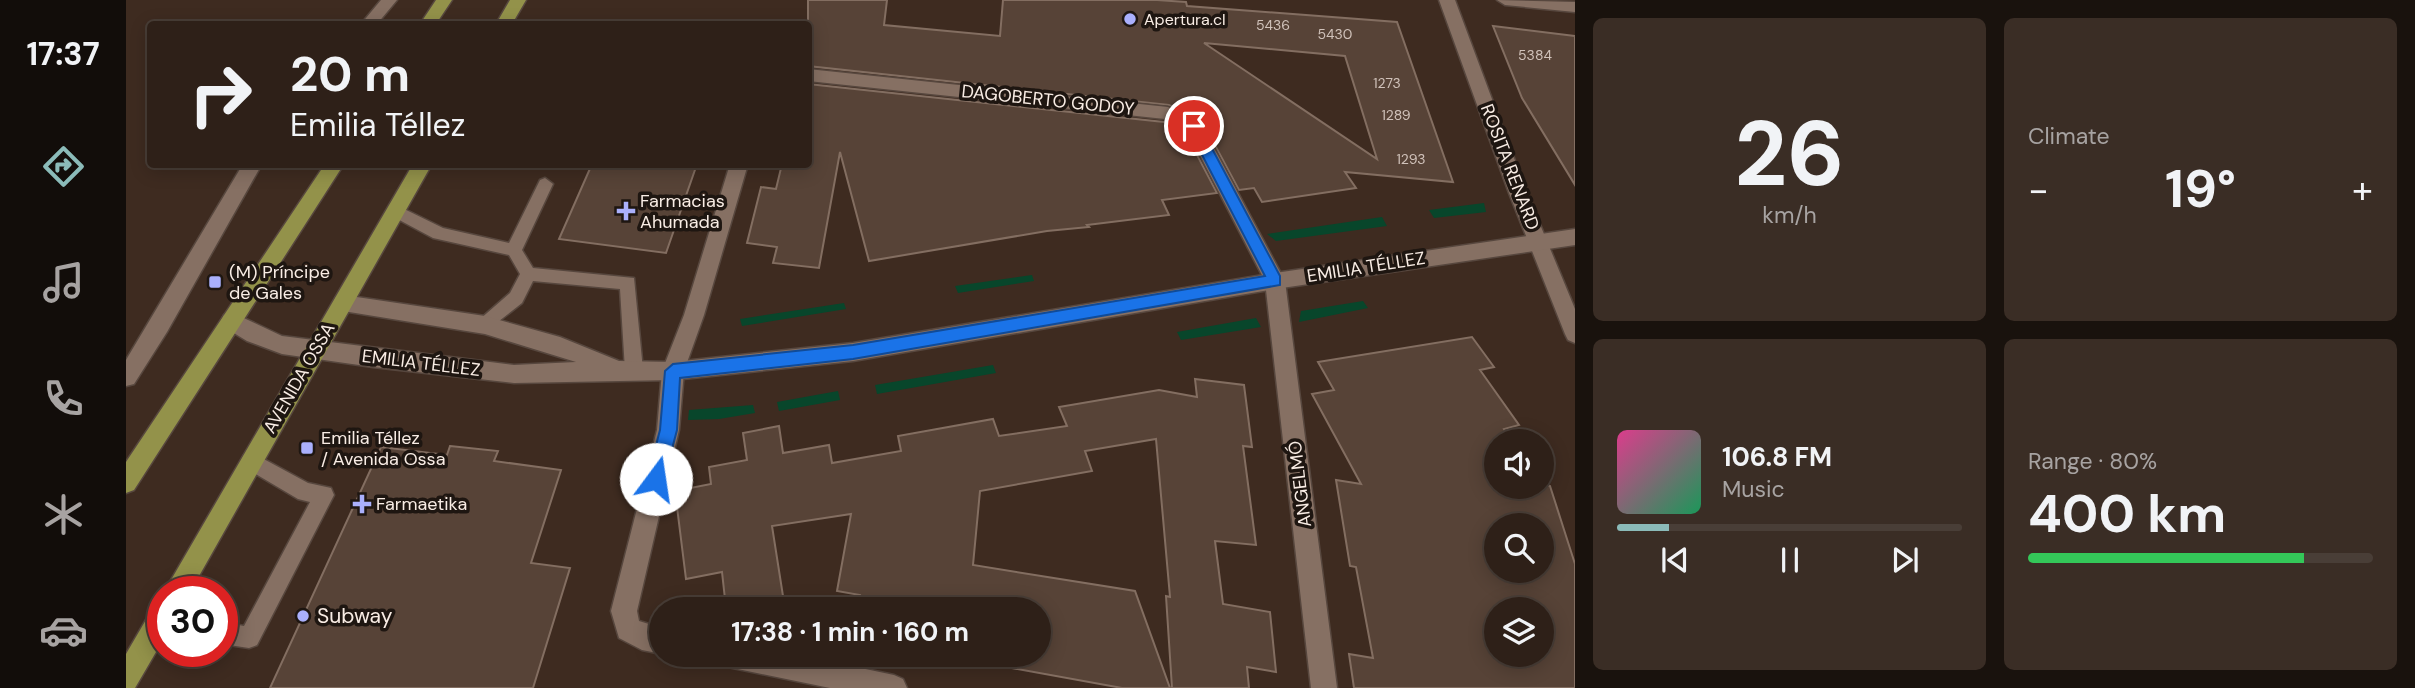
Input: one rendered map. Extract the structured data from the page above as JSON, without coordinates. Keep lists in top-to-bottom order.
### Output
{
  "streets": {
    "main road": ["AVENIDA OSSA"],
    "street": [
      "DAGOBERTO GODOY",
      "ROSITA RENARD",
      "EMILIA TÉLLEZ",
      "ANGELMÓ"
    ]
  },
  "crossings": [
    ["DAGOBERTO GODOY", "EMILIA TÉLLEZ"],
    ["DAGOBERTO GODOY", "ANGELMÓ"],
    ["ROSITA RENARD", "EMILIA TÉLLEZ"],
    ["EMILIA TÉLLEZ", "AVENIDA OSSA"],
    ["EMILIA TÉLLEZ", "ANGELMÓ"]
  ],
  "places": {
    "other": ["Apertura.cl", "Subway"],
    "health": ["Farmacias Ahumada", "Farmaetika"],
    "transit": ["(M) Príncipe de Gales", "Emilia Téllez / Avenida Ossa"]
  },
  "house_numbers": [
    "5436",
    "5430",
    "5384",
    "1273",
    "1289",
    "1293"
  ],
  "page": {
    "tabs": "17:37",
    "tile": [
      ["26", "km/h"],
      "Climate",
      ["Range · 80%", "400 km"]
    ],
    "turn": ["20 m", "Emilia Téllez"],
    "heat": ["−", "19°", "+"],
    "song": ["106.8 FM", "Music"],
    "limit": "30",
    "trip": "17:38 · 1 min · 160 m"
  }
}
